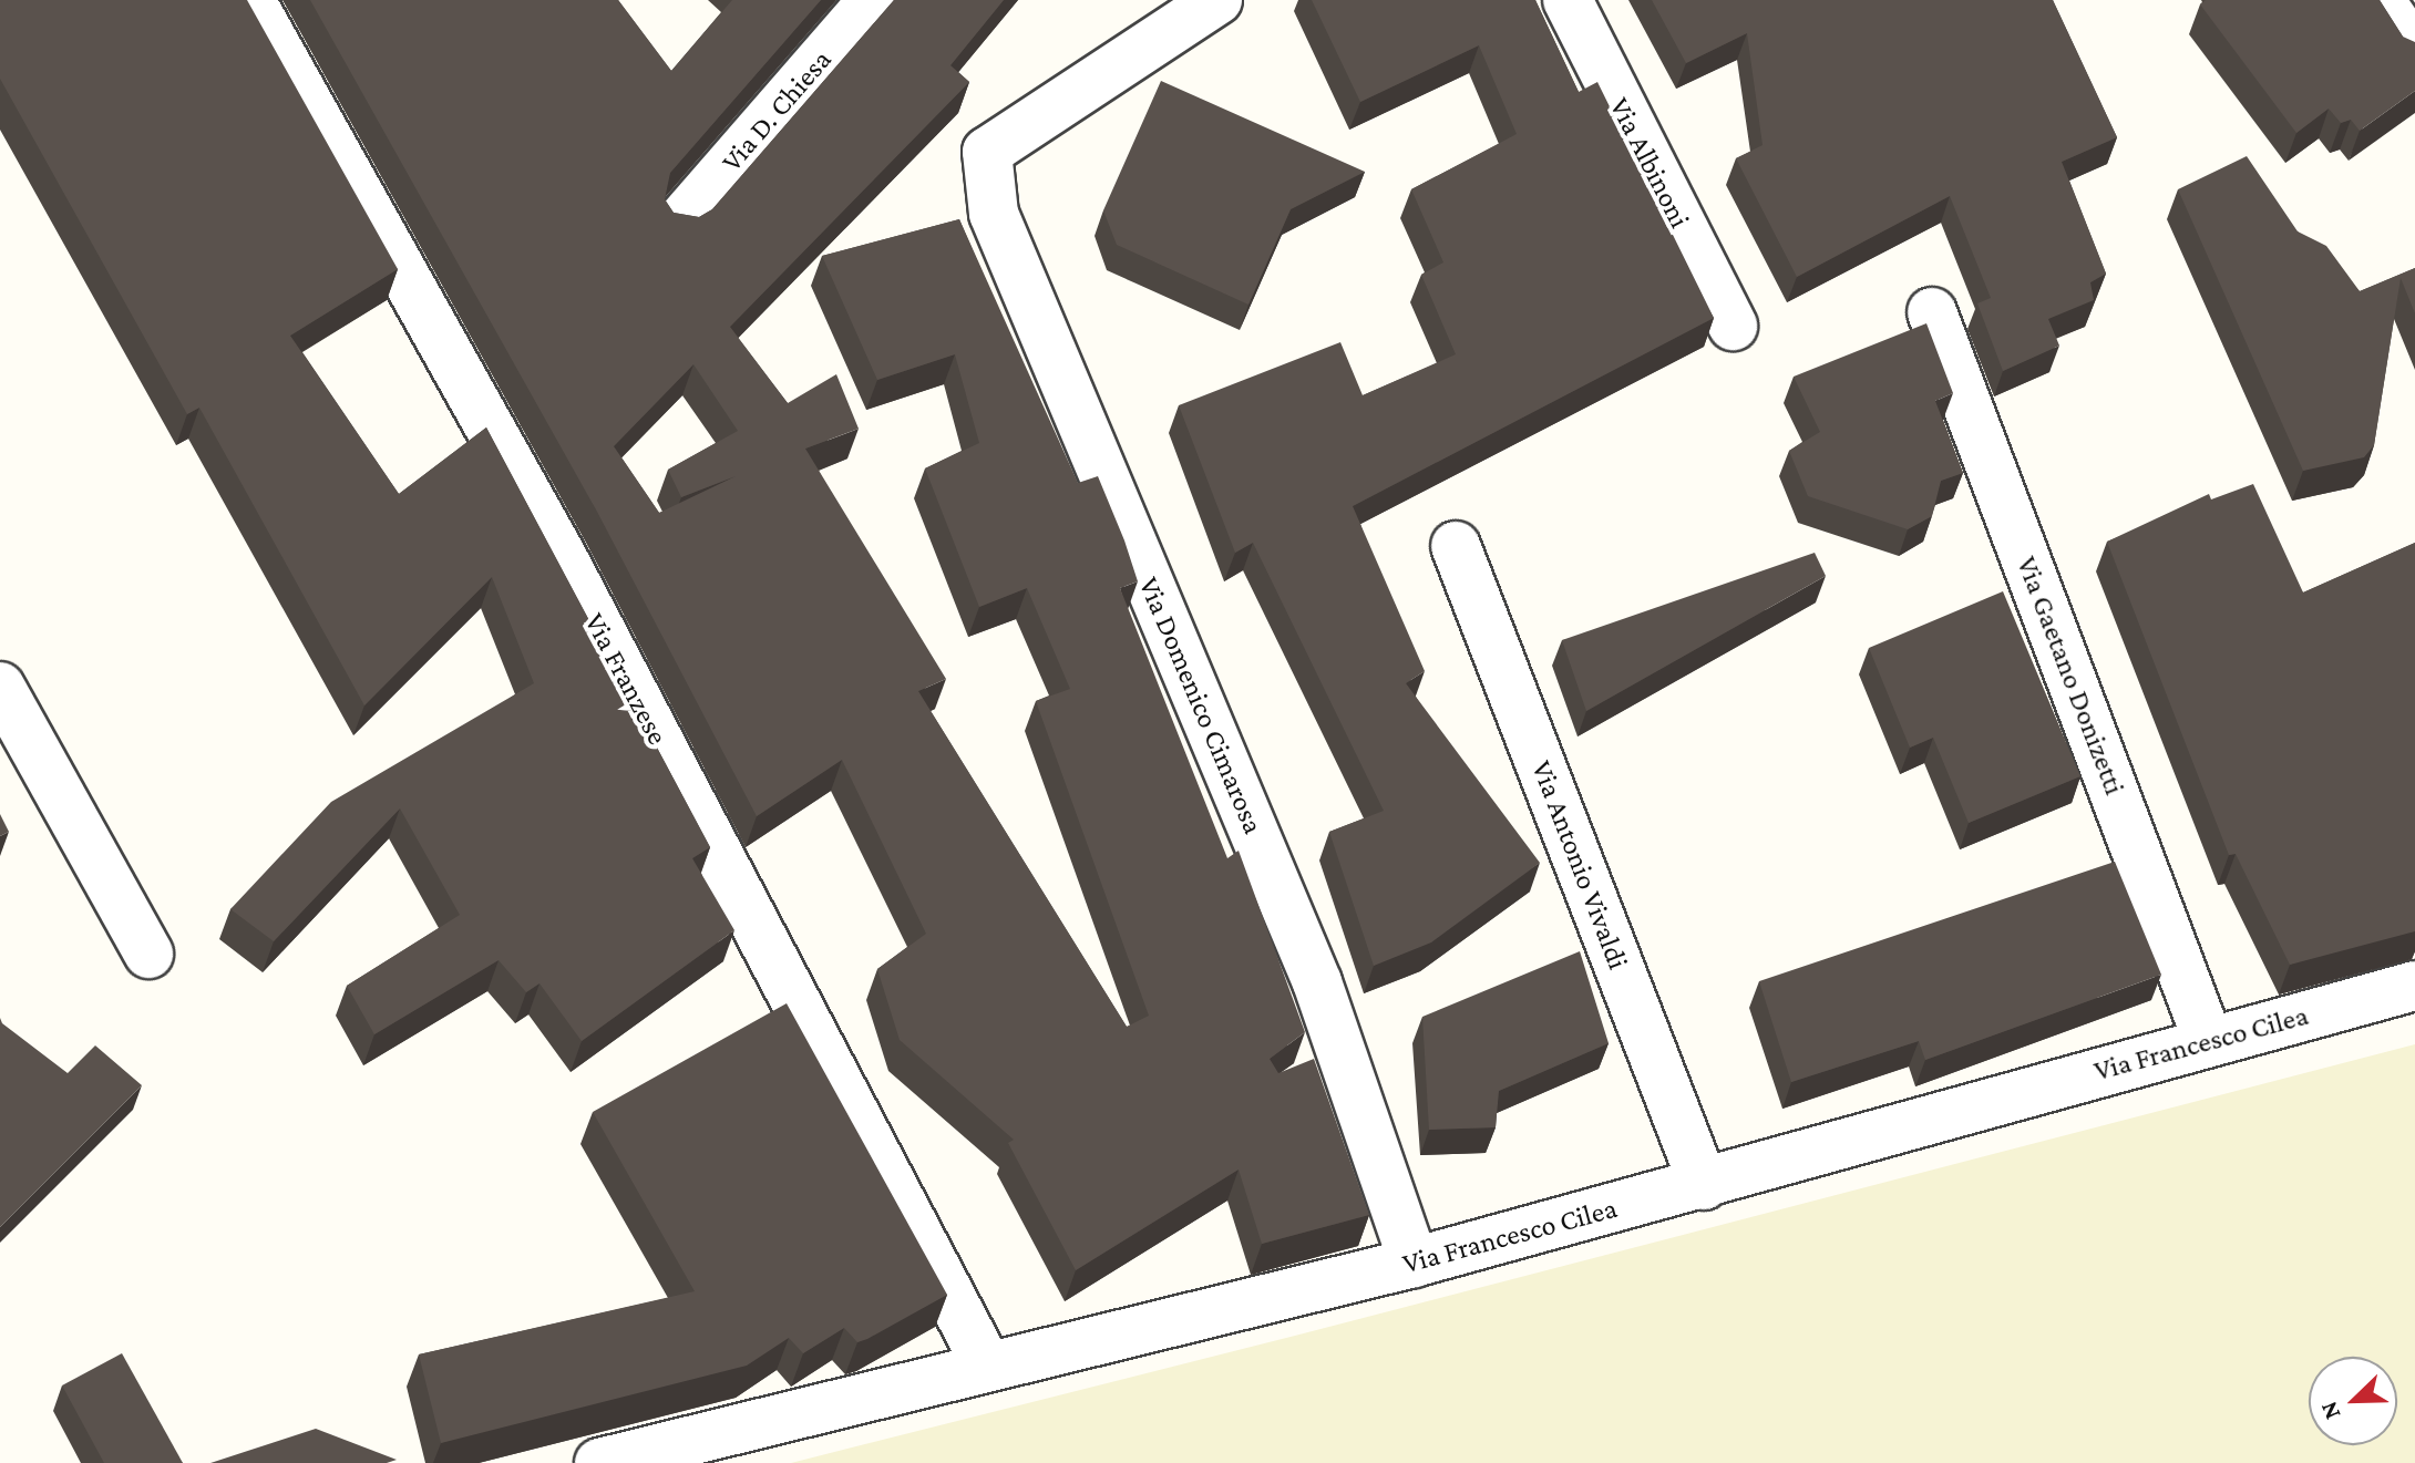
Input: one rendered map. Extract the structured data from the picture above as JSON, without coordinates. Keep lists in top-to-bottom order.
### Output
{
  "streets": {
    "street": [
      "Via D. Chiesa",
      "Via Albinoni",
      "Via Gaetano Donizetti",
      "Via Franzese",
      "Via Domenico Cimarosa",
      "Via Antonio Vivaldi",
      "Via Francesco Cilea"
    ]
  },
  "crossings": [
    ["Via Gaetano Donizetti", "Via Francesco Cilea"],
    ["Via Franzese", "Via Francesco Cilea"],
    ["Via Domenico Cimarosa", "Via Francesco Cilea"],
    ["Via Antonio Vivaldi", "Via Francesco Cilea"]
  ],
  "north": "bottom left"
}
